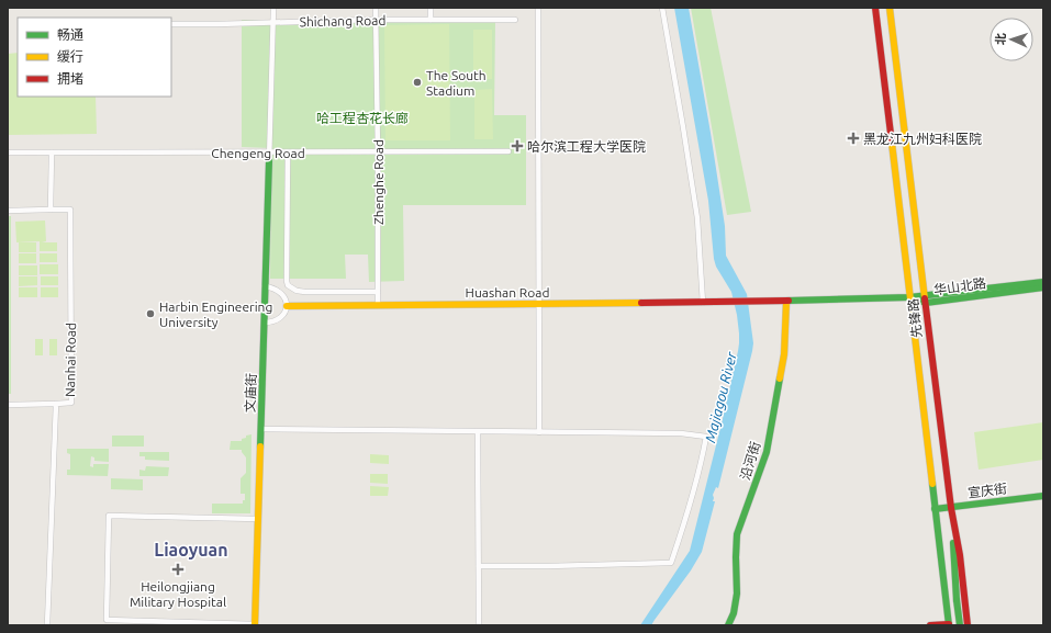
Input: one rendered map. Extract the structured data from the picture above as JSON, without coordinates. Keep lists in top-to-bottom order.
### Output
{
  "streets": {
    "main road": [
      "华山北路",
      "Huashan Road",
      "先锋路",
      "文庙街",
      "沿河街",
      "宣庆街"
    ],
    "street": [
      "Shichang Road",
      "Chengeng Road",
      "Zhenghe Road",
      "Nanhai Road"
    ]
  },
  "crossings": [
    ["Shichang Road", "Zhenghe Road"],
    ["Chengeng Road", "Zhenghe Road"],
    ["Zhenghe Road", "Huashan Road"],
    ["华山北路", "Huashan Road"],
    ["华山北路", "先锋路"],
    ["Huashan Road", "先锋路"],
    ["Huashan Road", "沿河街"],
    ["先锋路", "宣庆街"]
  ],
  "districts": ["Liaoyuan"],
  "water": ["Majiagou River"],
  "parks": ["哈工程杏花长廊"],
  "places": {
    "other": ["The South Stadium", "Harbin Engineering University"],
    "health": ["黑龙江九州妇科医院", "哈尔滨工程大学医院", "Heilongjiang Military Hospital"]
  },
  "legend": ["畅通", "缓行", "拥堵"],
  "north": "left"
}
